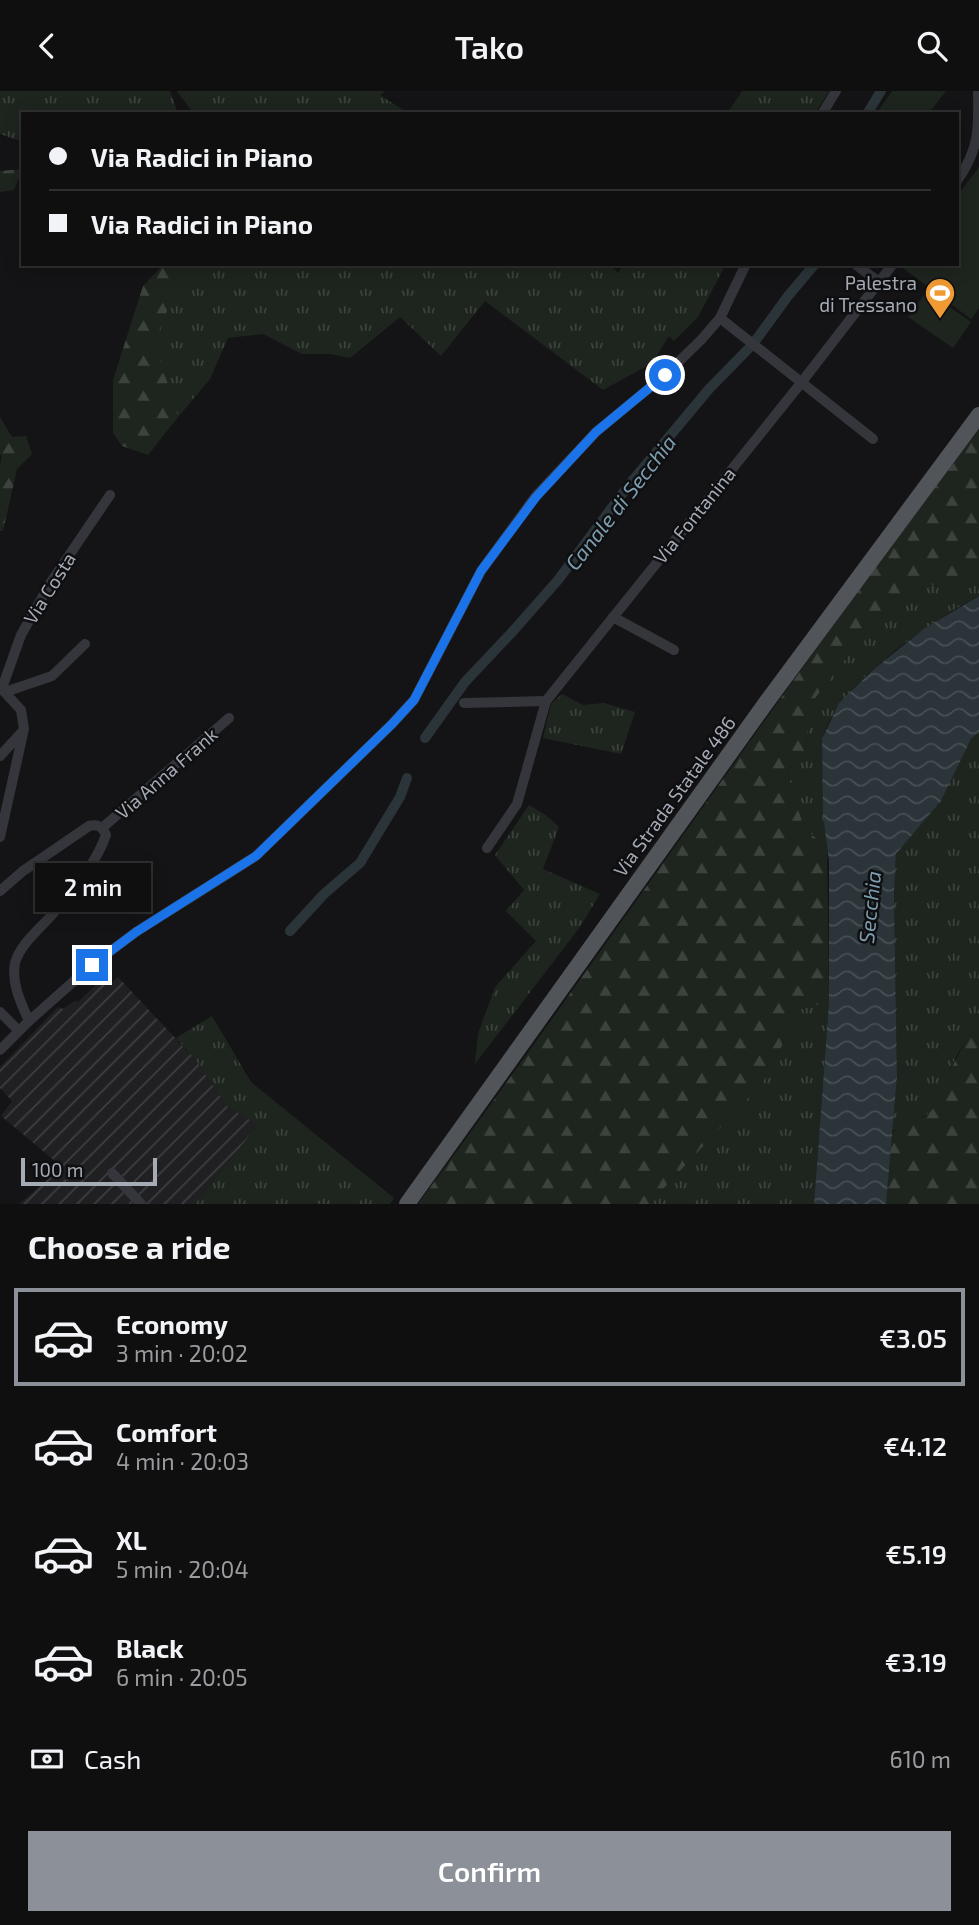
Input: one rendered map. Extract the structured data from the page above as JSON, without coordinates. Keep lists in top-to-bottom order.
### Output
{
  "streets": {
    "main road": ["Via Strada Statale 486"],
    "street": ["Via Fontanina", "Via Costa", "Via Anna Frank"]
  },
  "water": ["Canale di Secchia", "Secchia"],
  "places": {
    "sports": ["Palestra di Tressano"]
  },
  "scale_bar": "100 m",
  "page": {
    "header": "Tako",
    "banner": ["Via Radici in Piano", "Via Radici in Piano"],
    "bubble": "2 min",
    "scale": "100 m",
    "heading": "Choose a ride",
    "list": [
      {
        "name": "Economy",
        "note": "3 min · 20:02",
        "value": "€3.05"
      },
      {
        "name": "Comfort",
        "note": "4 min · 20:03",
        "value": "€4.12"
      },
      {
        "name": "XL",
        "note": "5 min · 20:04",
        "value": "€5.19"
      },
      {
        "name": "Black",
        "note": "6 min · 20:05",
        "value": "€3.19"
      }
    ],
    "pay": ["Cash", "610 m"],
    "buttons": "Confirm"
  }
}
